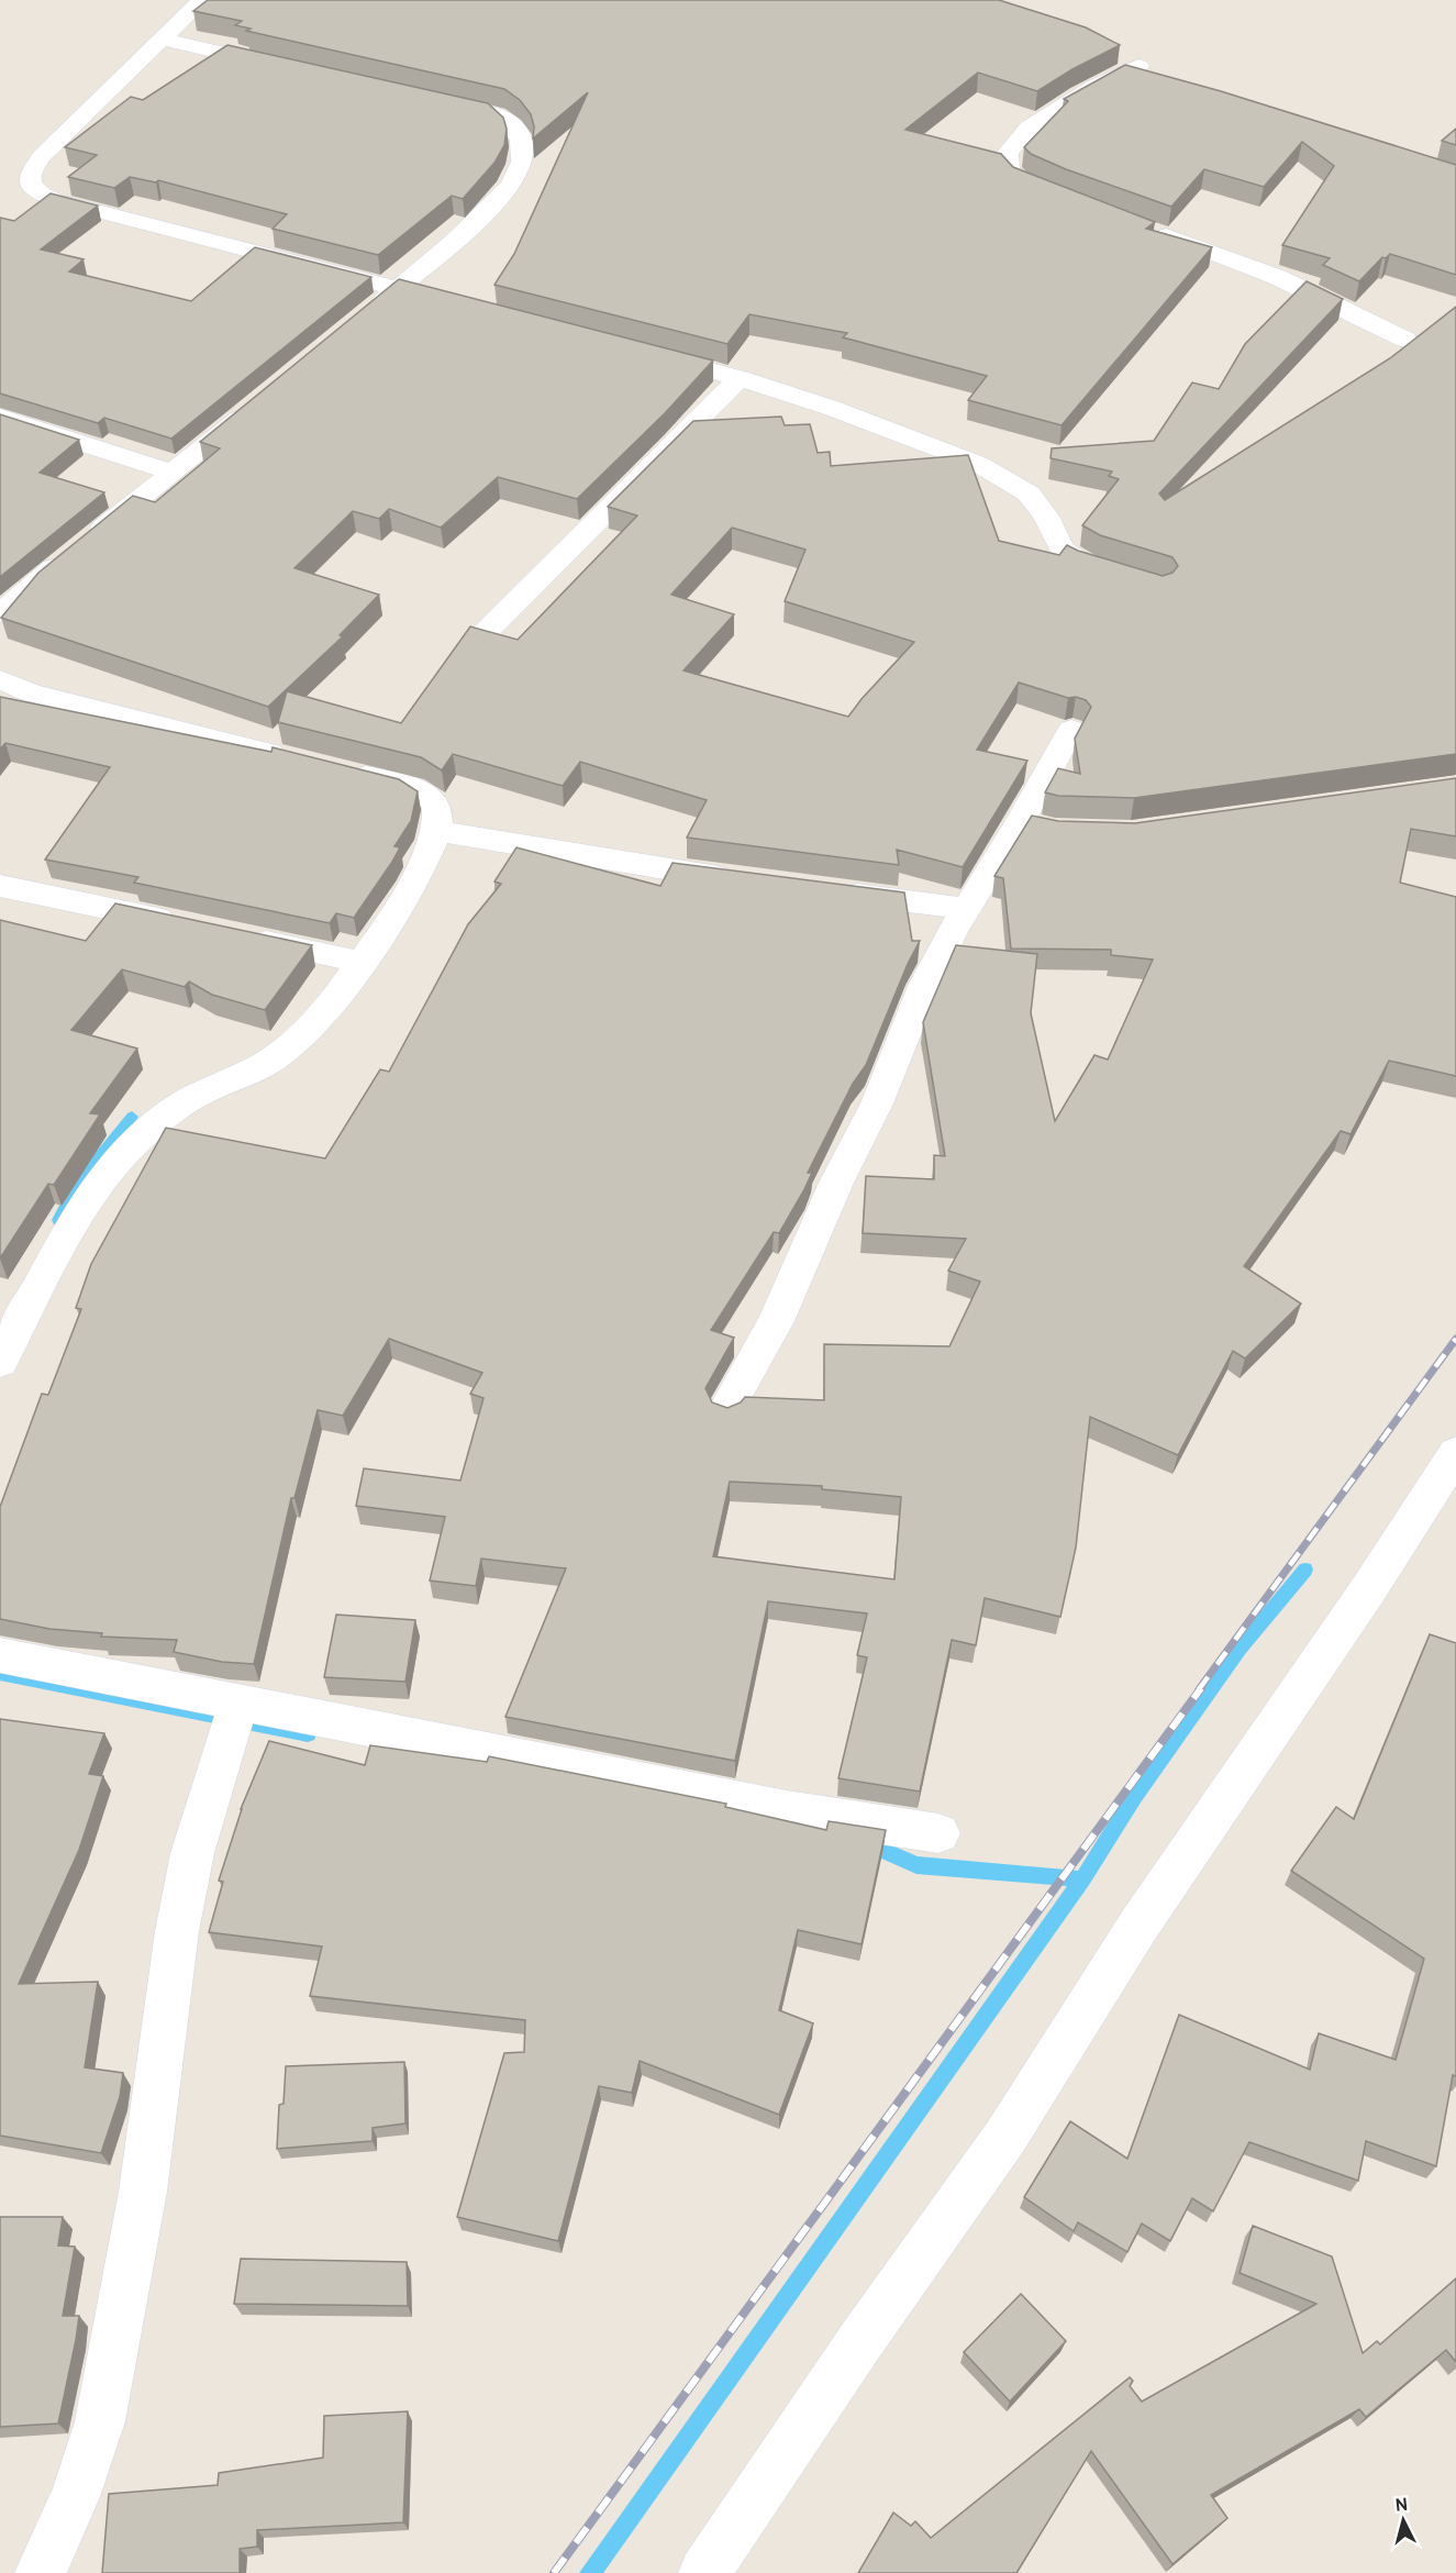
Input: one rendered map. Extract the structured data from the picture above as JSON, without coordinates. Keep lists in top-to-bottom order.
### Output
{
  "north": "top"
}
